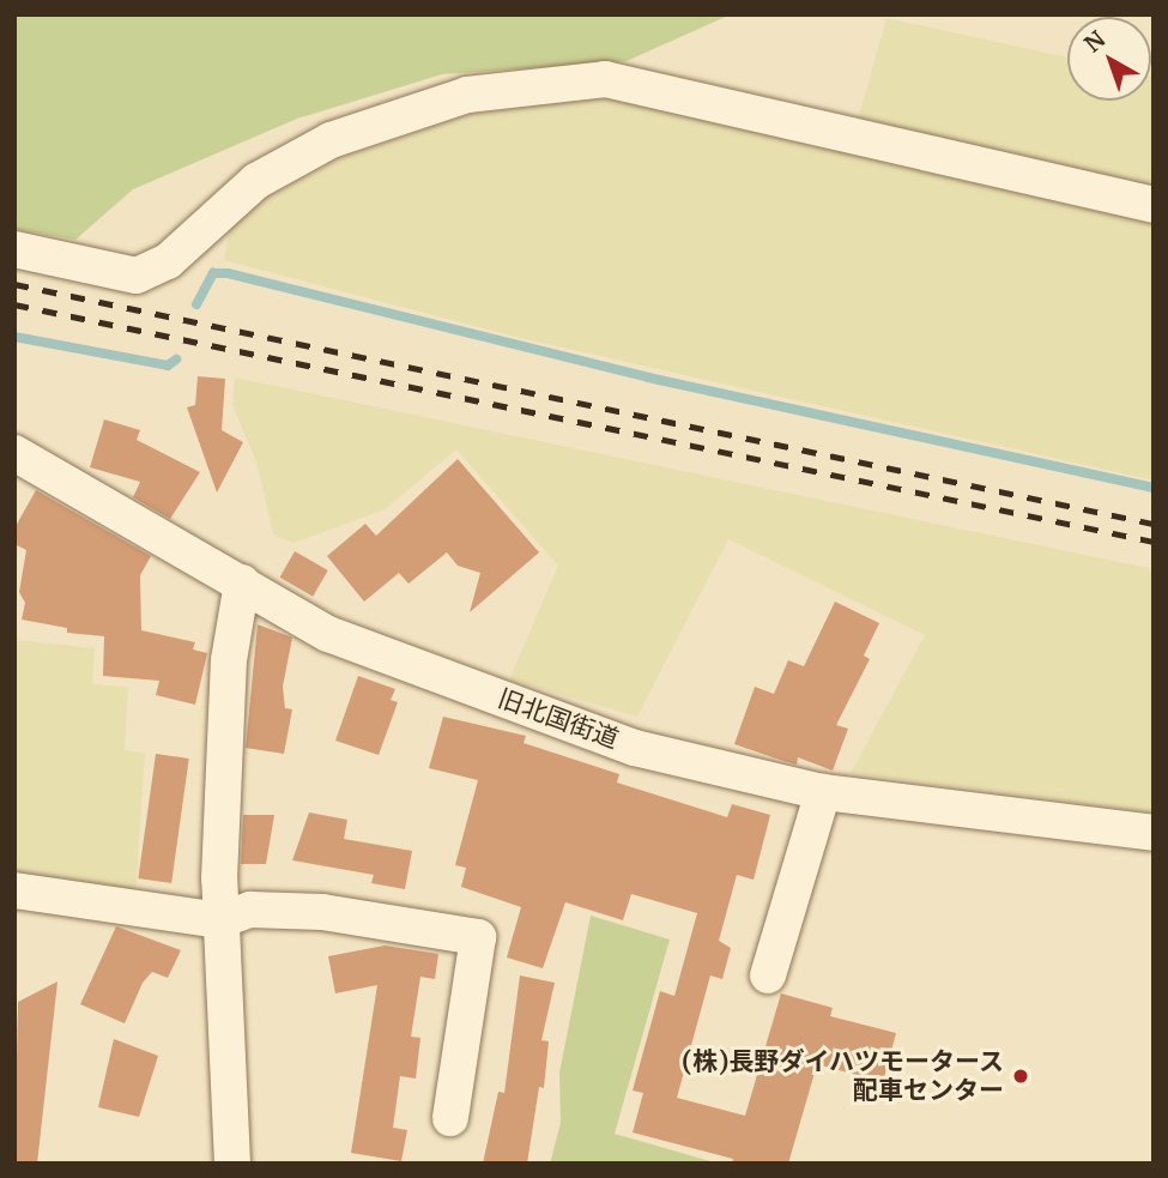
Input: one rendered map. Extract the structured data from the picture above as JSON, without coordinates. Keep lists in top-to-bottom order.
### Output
{
  "streets": {
    "street": ["旧北国街道"]
  },
  "places": ["(株)長野ダイハツモータース 配車センター"],
  "north": "top left"
}
